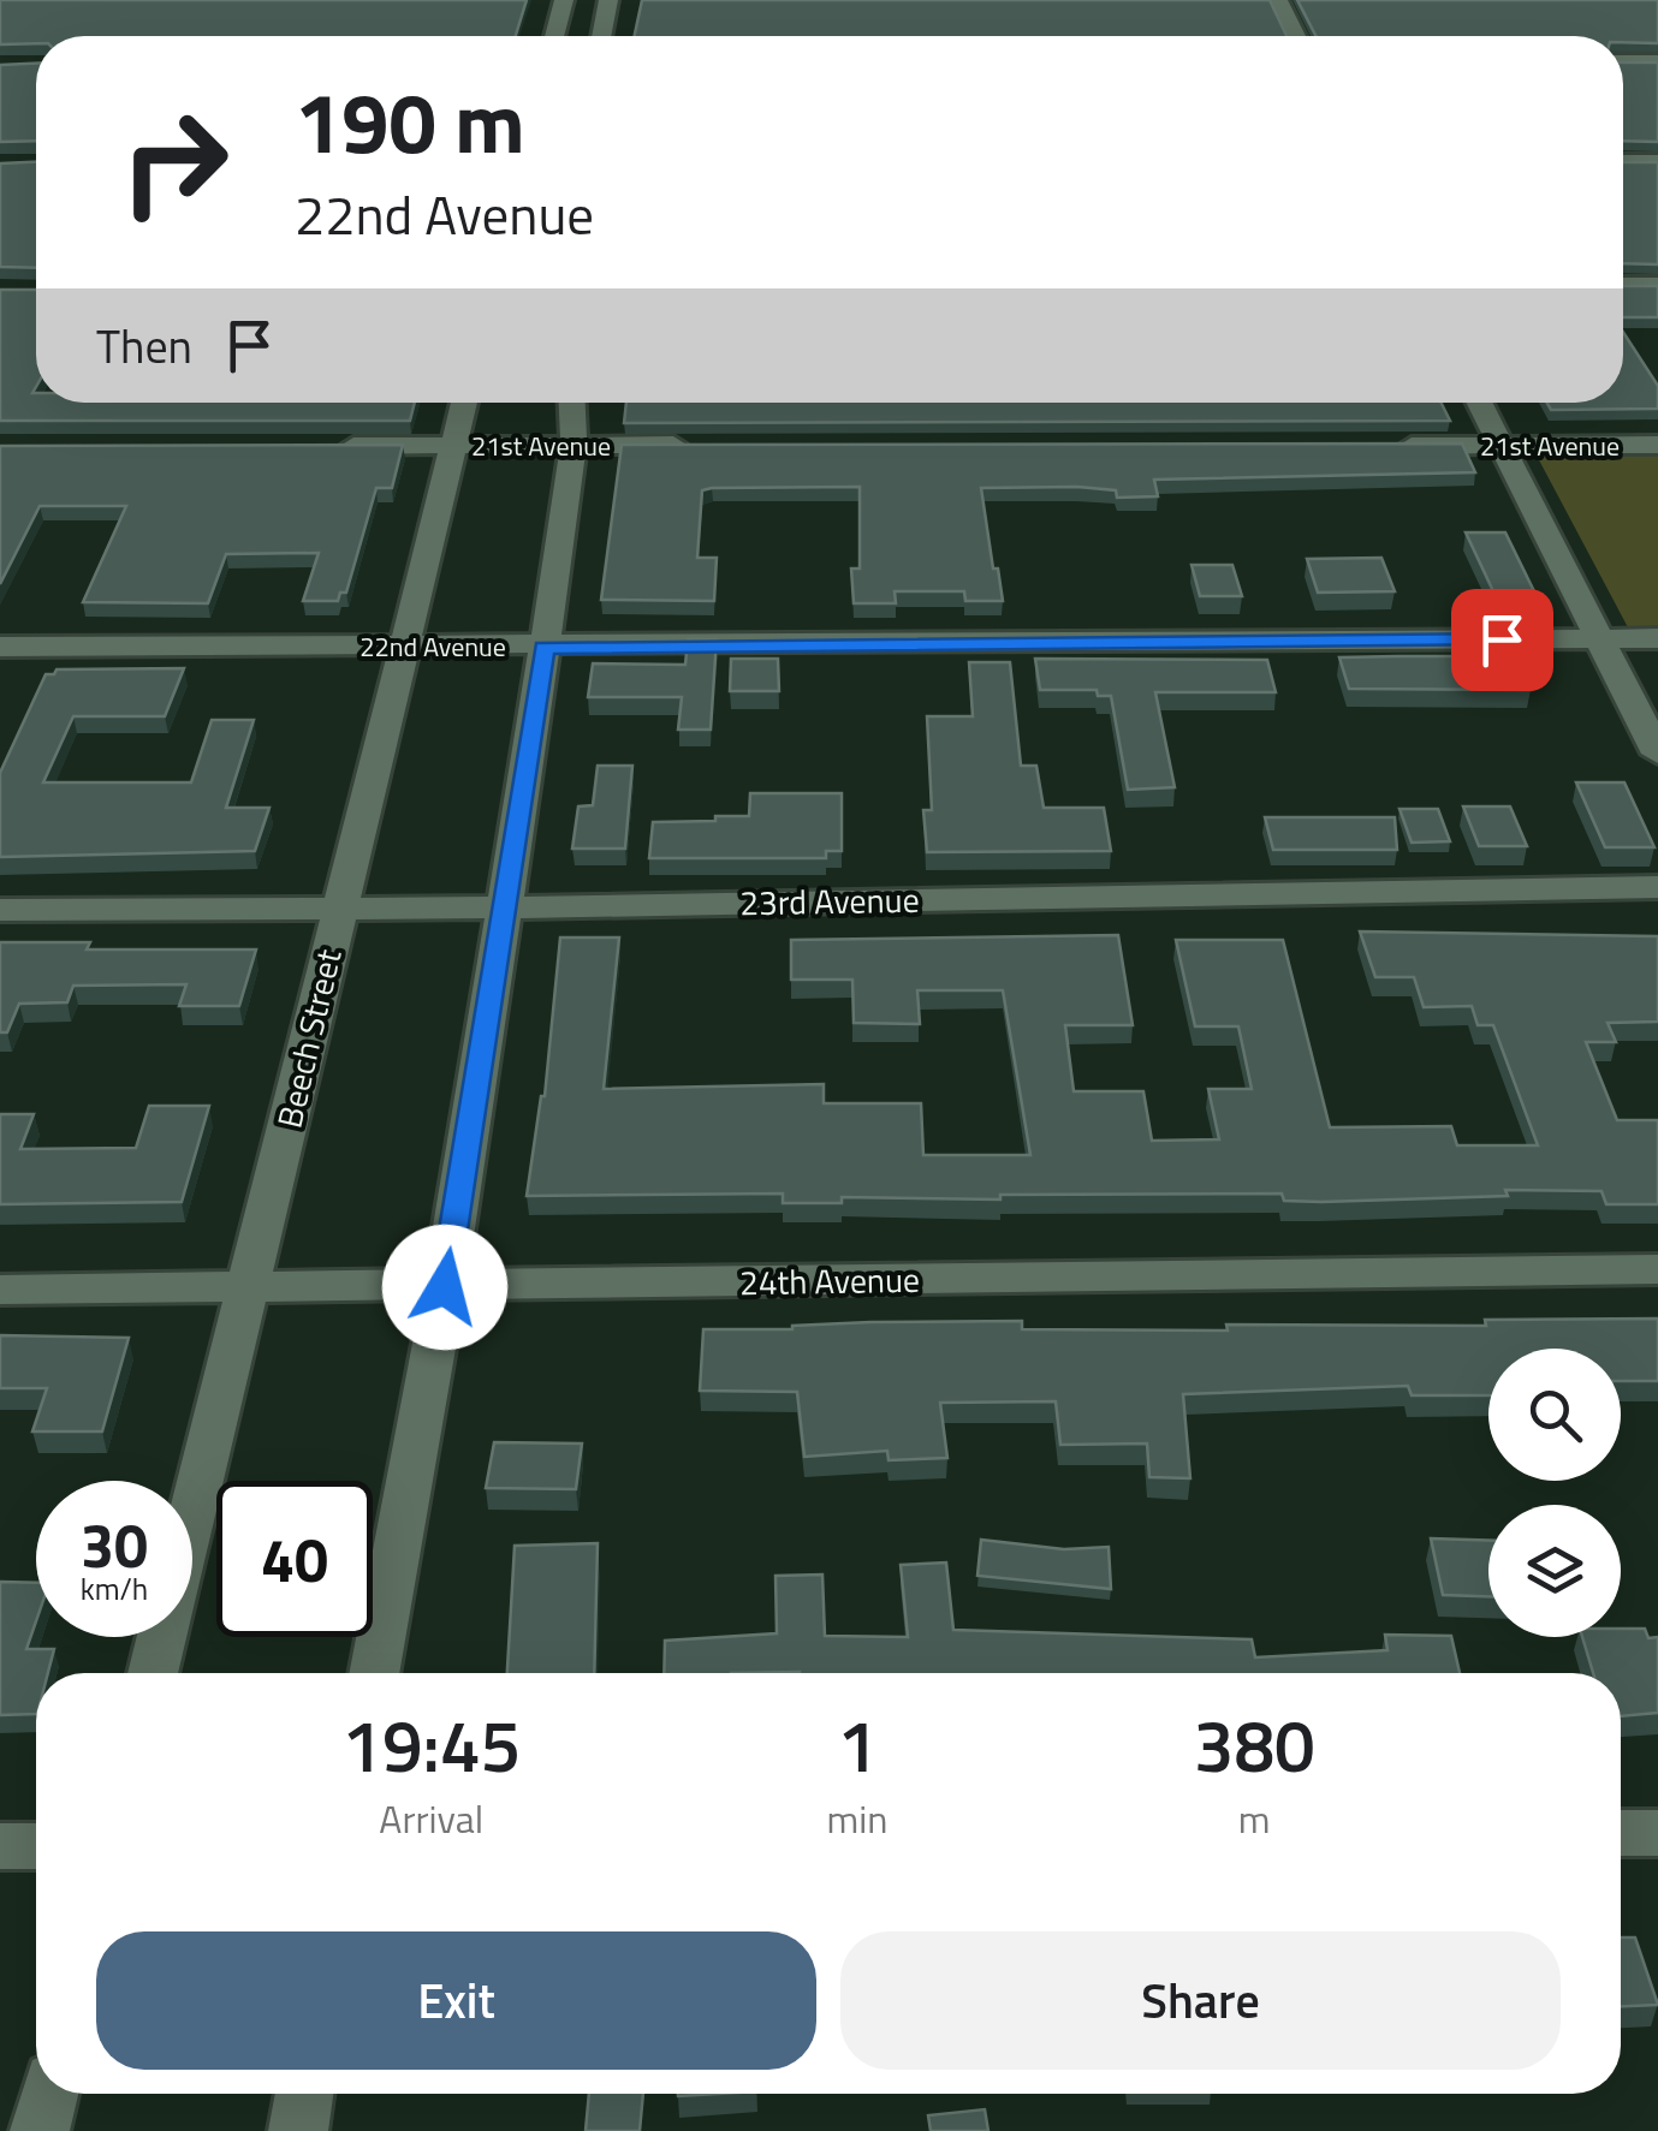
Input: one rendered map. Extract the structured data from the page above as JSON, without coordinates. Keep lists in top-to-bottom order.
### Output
{
  "streets": {
    "street": [
      "21st Avenue",
      "22nd Avenue",
      "23rd Avenue",
      "Beech Street",
      "24th Avenue"
    ]
  },
  "crossings": [
    ["21st Avenue", "Beech Street"],
    ["22nd Avenue", "Beech Street"],
    ["23rd Avenue", "Beech Street"],
    ["Beech Street", "24th Avenue"]
  ],
  "page": {
    "turn": ["190 m", "22nd Avenue"],
    "then": "Then",
    "speed": "30 km/h",
    "limit": "40",
    "eta": [
      "19:45",
      "Arrival",
      "1",
      "min",
      "380",
      "m"
    ],
    "buttons": ["Exit", "Share"]
  }
}
